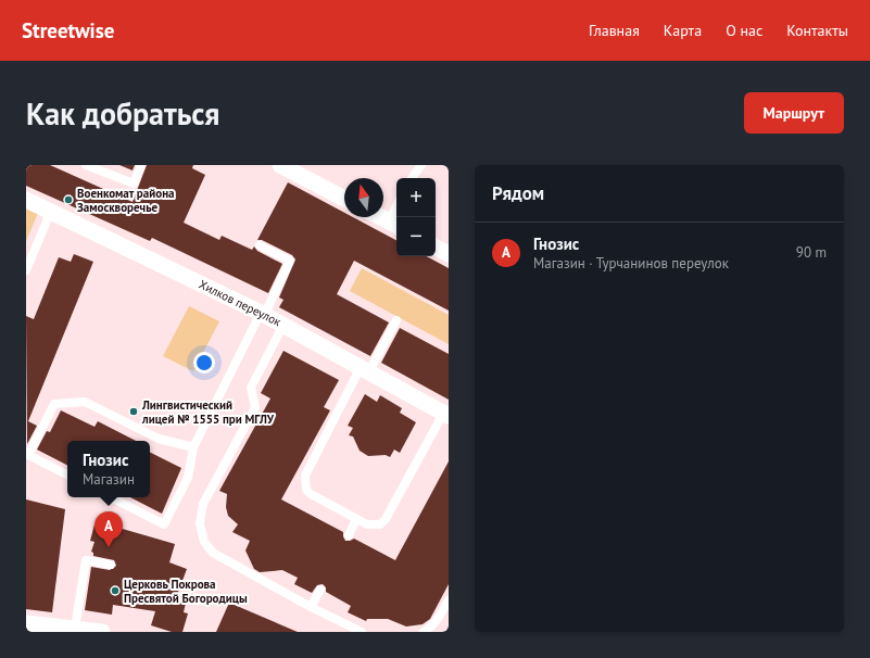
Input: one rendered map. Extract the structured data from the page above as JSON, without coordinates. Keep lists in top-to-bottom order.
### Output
{
  "streets": {
    "street": ["Хилков переулок"]
  },
  "places": ["Военкомат района Замоскворечье", "Лингвистический лицей № 1555 при МГЛУ", "Церковь Покрова Пресвятой Богородицы"],
  "north": "top",
  "page": {
    "header": "Streetwise",
    "nav": [
      "Главная",
      "Карта",
      "О нас",
      "Контакты"
    ],
    "buttons": "Маршрут",
    "title": "Как добраться",
    "heading": "Рядом",
    "map_buttons": ["+", "−"],
    "list": [
      {
        "mark": "A",
        "name": "Гнозис",
        "note": "Магазин · Турчанинов переулок",
        "value": "90 m"
      }
    ],
    "popup": ["Гнозис", "Магазин"],
    "pins": "A"
  }
}
